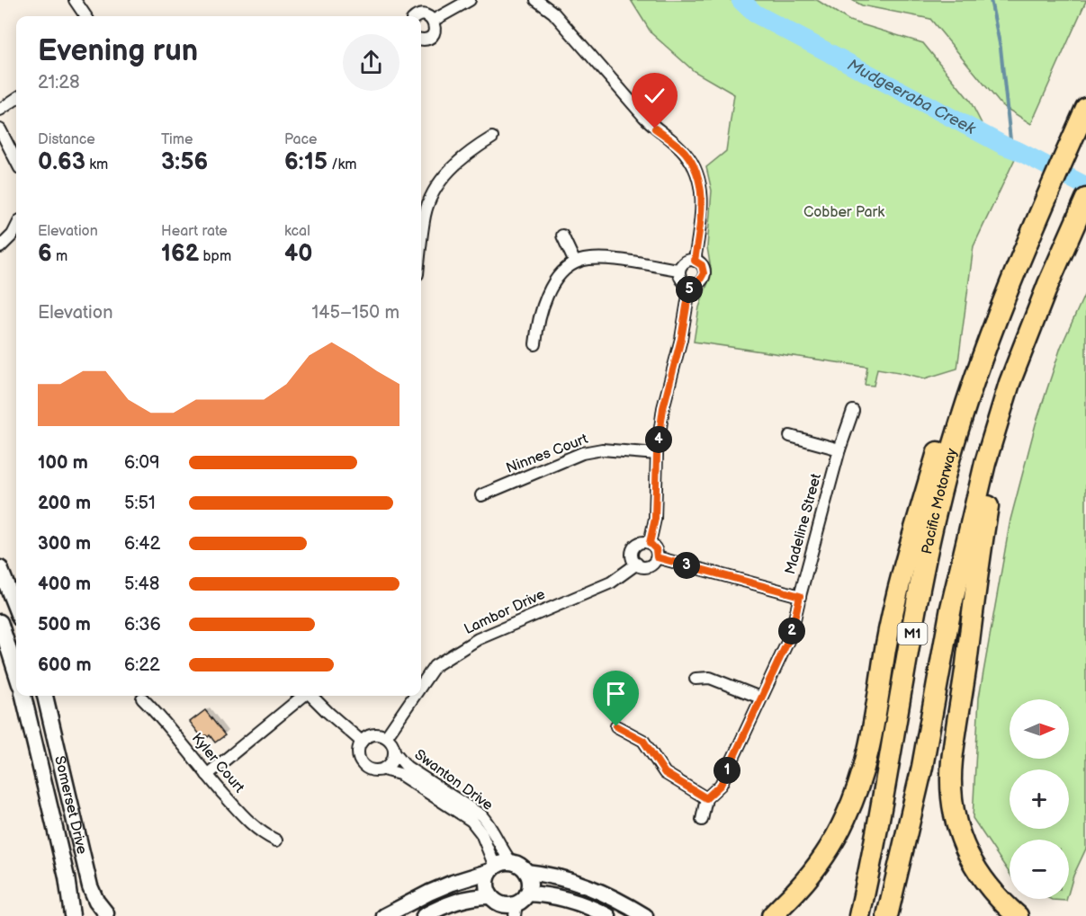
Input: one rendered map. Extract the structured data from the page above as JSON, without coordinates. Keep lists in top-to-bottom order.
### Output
{
  "streets": {
    "highway": ["Pacific Motorway", "M1"],
    "main road": ["Somerset Drive"],
    "street": [
      "Ninnes Court",
      "Madeline Street",
      "Lambor Drive",
      "Kyler Court",
      "Swanton Drive"
    ]
  },
  "crossings": [
    ["Lambor Drive", "Swanton Drive"]
  ],
  "water": ["Mudgeeraba Creek"],
  "parks": ["Cobber Park"],
  "north": "right",
  "page": {
    "heading": ["Evening run", "21:28"],
    "stats": [
      ["Distance", "0.63 km"],
      ["Time", "3:56"],
      ["Pace", "6:15 /km"],
      ["Elevation", "6 m"],
      ["Heart rate", "162 bpm"],
      ["kcal", "40"]
    ],
    "pins": [
      "5",
      "4",
      "3",
      "2",
      "1"
    ],
    "chart": ["Elevation", "145–150 m"],
    "list": [
      {
        "name": "100 m",
        "note": "6:09"
      },
      {
        "name": "200 m",
        "note": "5:51"
      },
      {
        "name": "300 m",
        "note": "6:42"
      },
      {
        "name": "400 m",
        "note": "5:48"
      },
      {
        "name": "500 m",
        "note": "6:36"
      },
      {
        "name": "600 m",
        "note": "6:22"
      }
    ],
    "map_buttons": ["+", "−"]
  }
}
